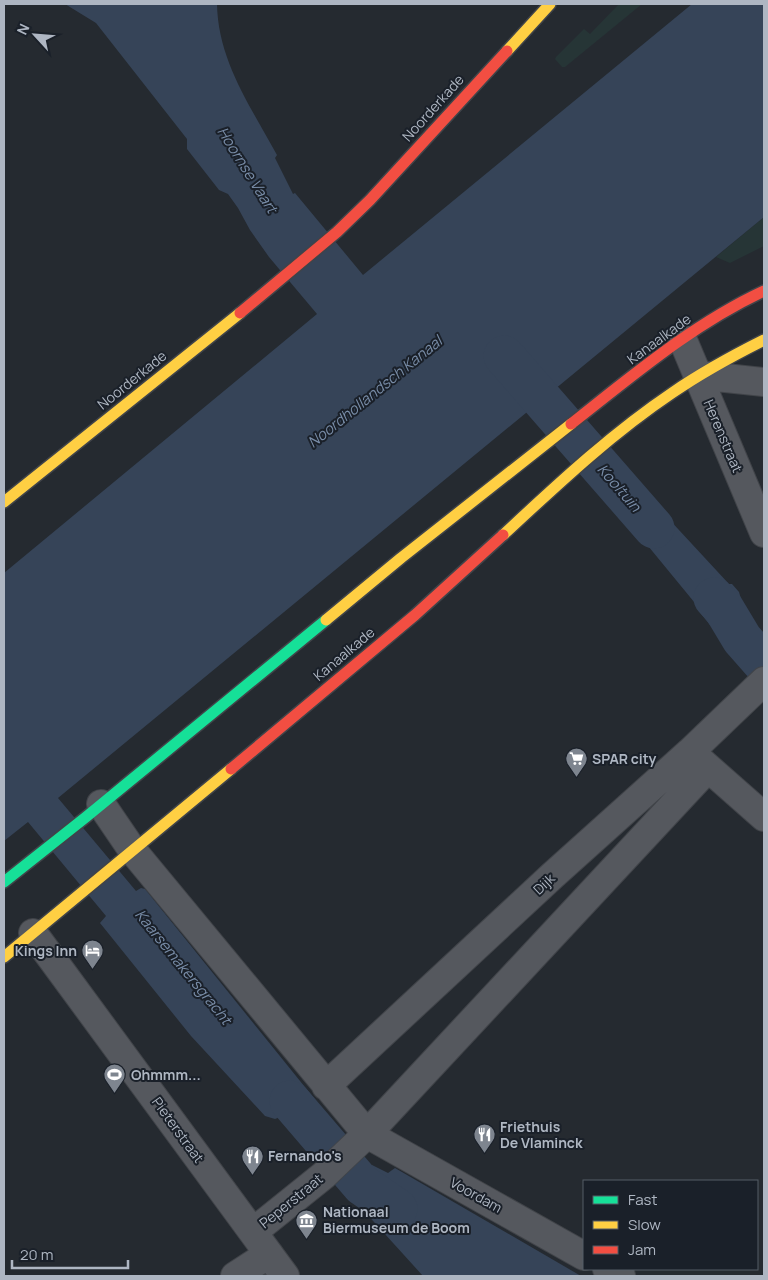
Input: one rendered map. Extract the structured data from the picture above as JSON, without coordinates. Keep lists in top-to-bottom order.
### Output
{
  "streets": {
    "street": [
      "Noorderkade",
      "Kanaalkade",
      "Herenstraat",
      "Dijk",
      "Pieterstraat",
      "Voordam",
      "Peperstraat"
    ]
  },
  "crossings": [
    ["Kanaalkade", "Herenstraat"],
    ["Kanaalkade", "Pieterstraat"],
    ["Dijk", "Voordam"],
    ["Dijk", "Peperstraat"],
    ["Pieterstraat", "Peperstraat"],
    ["Voordam", "Peperstraat"]
  ],
  "water": [
    "Hoornse Vaart",
    "Noordhollandsch Kanaal",
    "Kooltuin",
    "Kaarsemakersgracht"
  ],
  "places": {
    "supermarket": ["SPAR city"],
    "hotel": ["Kings Inn"],
    "sports": ["Ohmmm..."],
    "restaurant": ["Friethuis De Vlaminck", "Fernando's"],
    "museum": ["Nationaal Biermuseum de Boom"]
  },
  "legend": ["Fast", "Slow", "Jam"],
  "scale_bar": "20 m",
  "north": "top left"
}
